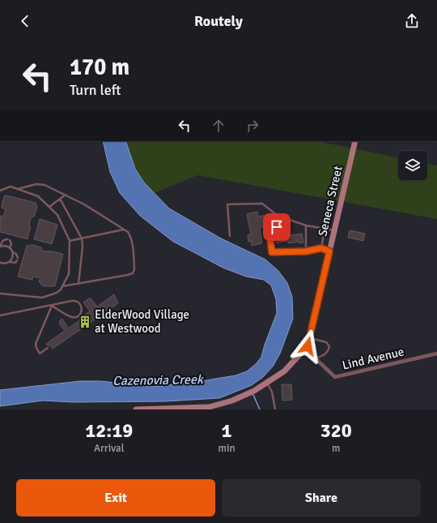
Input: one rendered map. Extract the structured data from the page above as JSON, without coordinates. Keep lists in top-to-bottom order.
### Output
{
  "streets": {
    "street": ["Seneca Street", "Lind Avenue"]
  },
  "crossings": [
    ["Seneca Street", "Lind Avenue"]
  ],
  "water": ["Cazenovia Creek"],
  "places": {
    "building": ["ElderWood Village at Westwood"]
  },
  "page": {
    "header": "Routely",
    "turn": ["170 m", "Turn left"],
    "eta": [
      "12:19",
      "Arrival",
      "1",
      "min",
      "320",
      "m"
    ],
    "buttons": ["Exit", "Share"]
  }
}
